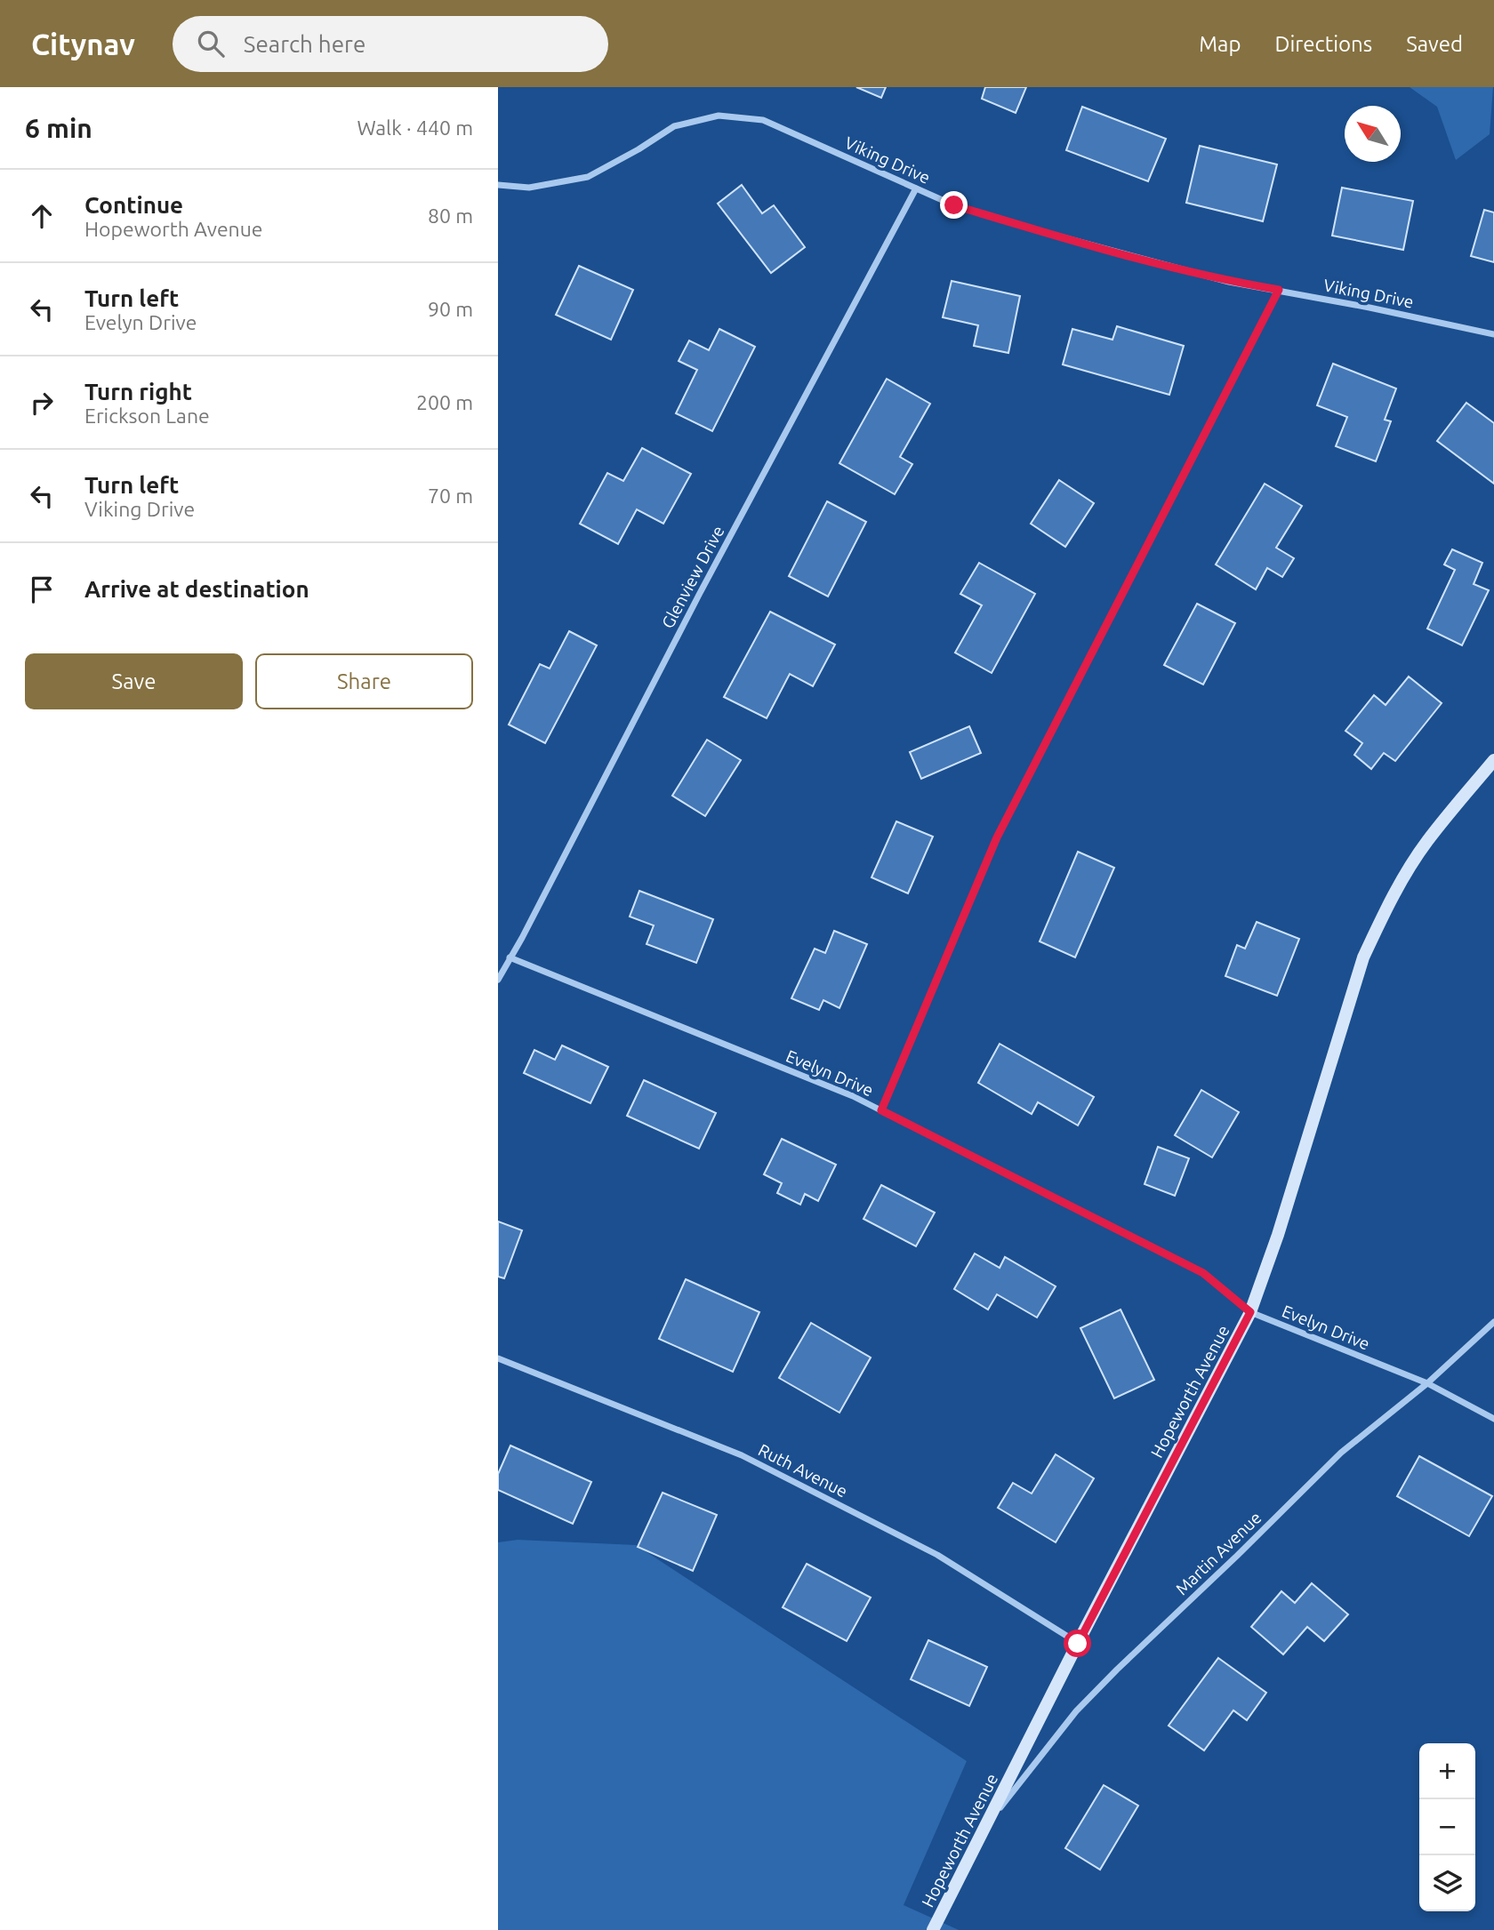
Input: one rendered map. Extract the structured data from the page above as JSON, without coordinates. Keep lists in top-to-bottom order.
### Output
{
  "streets": {
    "street": [
      "Viking Drive",
      "Glenview Drive",
      "Evelyn Drive",
      "Hopeworth Avenue",
      "Ruth Avenue",
      "Martin Avenue"
    ]
  },
  "crossings": [
    ["Viking Drive", "Glenview Drive"],
    ["Glenview Drive", "Evelyn Drive"],
    ["Evelyn Drive", "Hopeworth Avenue"],
    ["Evelyn Drive", "Martin Avenue"],
    ["Hopeworth Avenue", "Ruth Avenue"],
    ["Hopeworth Avenue", "Martin Avenue"]
  ],
  "north": "top left",
  "page": {
    "header": "Citynav",
    "search": "Search here",
    "nav": ["Map", "Directions", "Saved"],
    "heading": ["6 min", "Walk · 440 m"],
    "list": [
      ["Continue", "Hopeworth Avenue", "80 m"],
      ["Turn left", "Evelyn Drive", "90 m"],
      ["Turn right", "Erickson Lane", "200 m"],
      ["Turn left", "Viking Drive", "70 m"],
      "Arrive at destination"
    ],
    "buttons": ["Save", "Share"],
    "map_buttons": ["+", "−"]
  }
}
